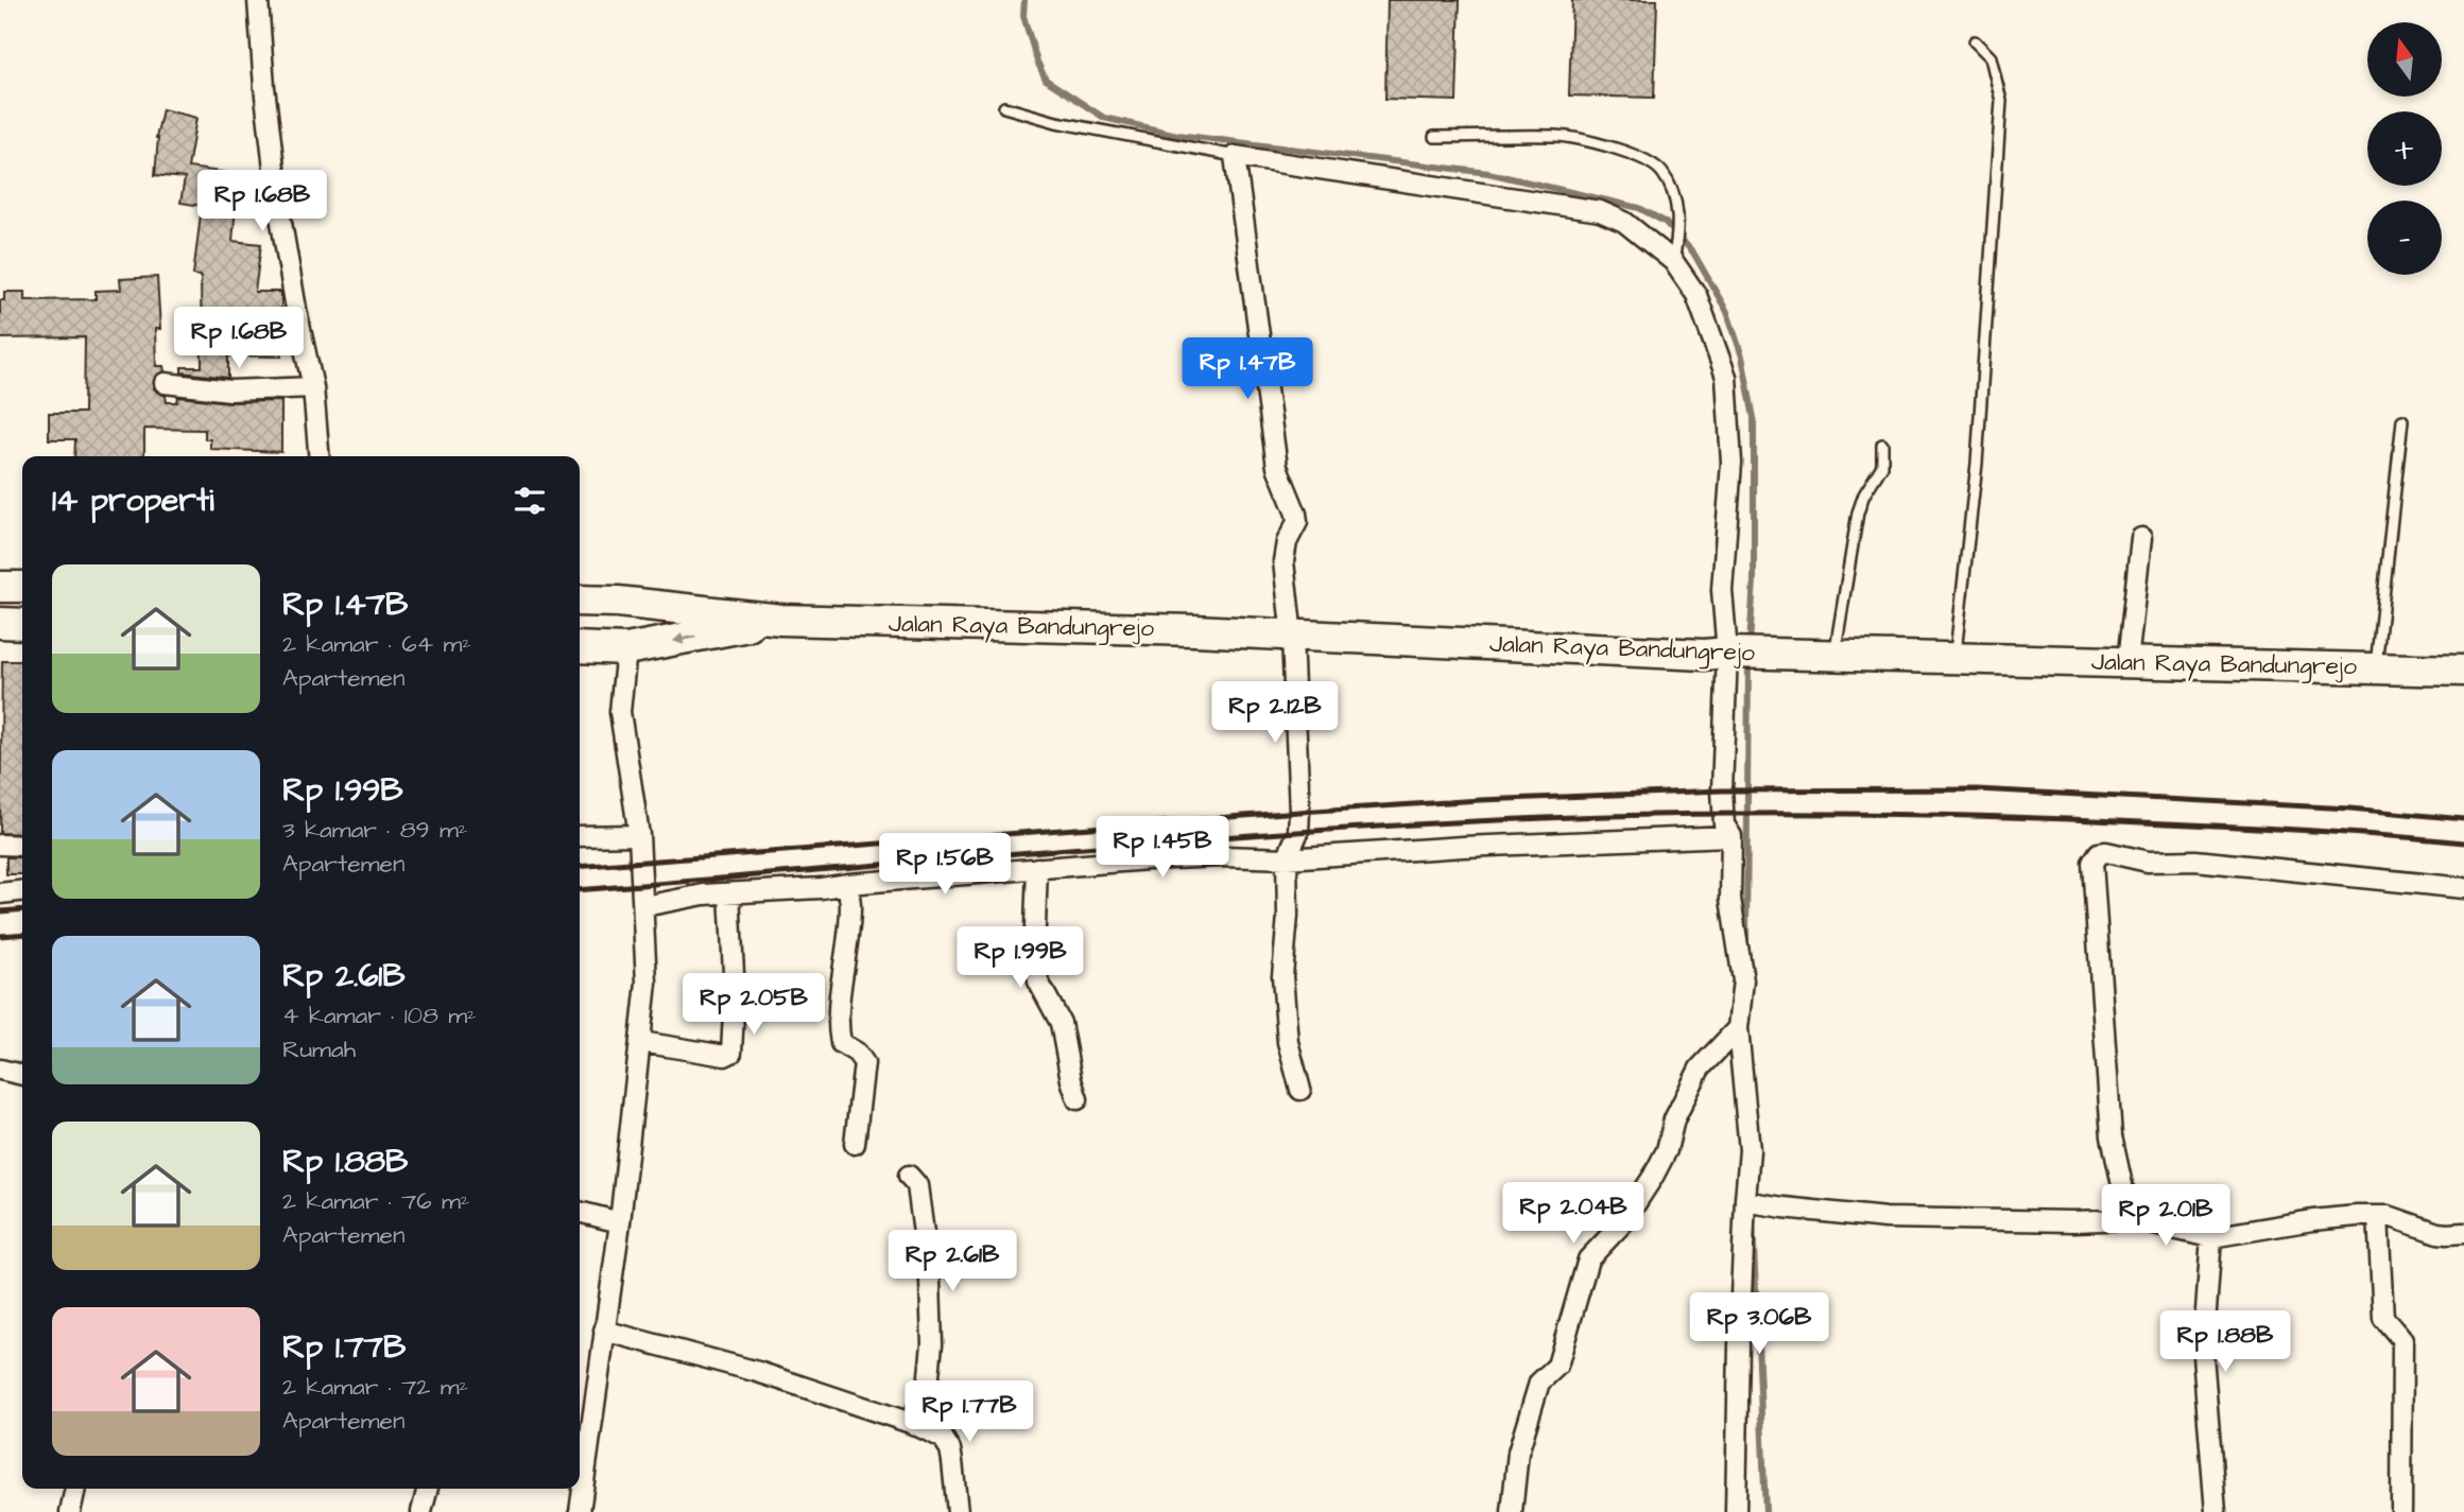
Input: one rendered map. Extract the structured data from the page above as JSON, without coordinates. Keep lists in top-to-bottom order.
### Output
{
  "streets": {
    "main road": ["Jalan Raya Bandungrejo"]
  },
  "north": "top",
  "page": {
    "map_buttons": ["+", "−"],
    "price": [
      "Rp 1.68B",
      "Rp 1.68B",
      "Rp 1.47B",
      "Rp 2.12B",
      "Rp 1.45B",
      "Rp 1.56B",
      "Rp 1.99B",
      "Rp 2.05B",
      "Rp 2.04B",
      "Rp 2.01B",
      "Rp 2.61B",
      "Rp 3.06B",
      "Rp 1.88B",
      "Rp 1.77B"
    ],
    "heading": "14 properti",
    "list": [
      {
        "name": "Rp 1.47B",
        "note": "2 kamar · 64 m² · Apartemen"
      },
      {
        "name": "Rp 1.99B",
        "note": "3 kamar · 89 m² · Apartemen"
      },
      {
        "name": "Rp 2.61B",
        "note": "4 kamar · 108 m² · Rumah"
      },
      {
        "name": "Rp 1.88B",
        "note": "2 kamar · 76 m² · Apartemen"
      },
      {
        "name": "Rp 1.77B",
        "note": "2 kamar · 72 m² · Apartemen"
      }
    ]
  }
}
